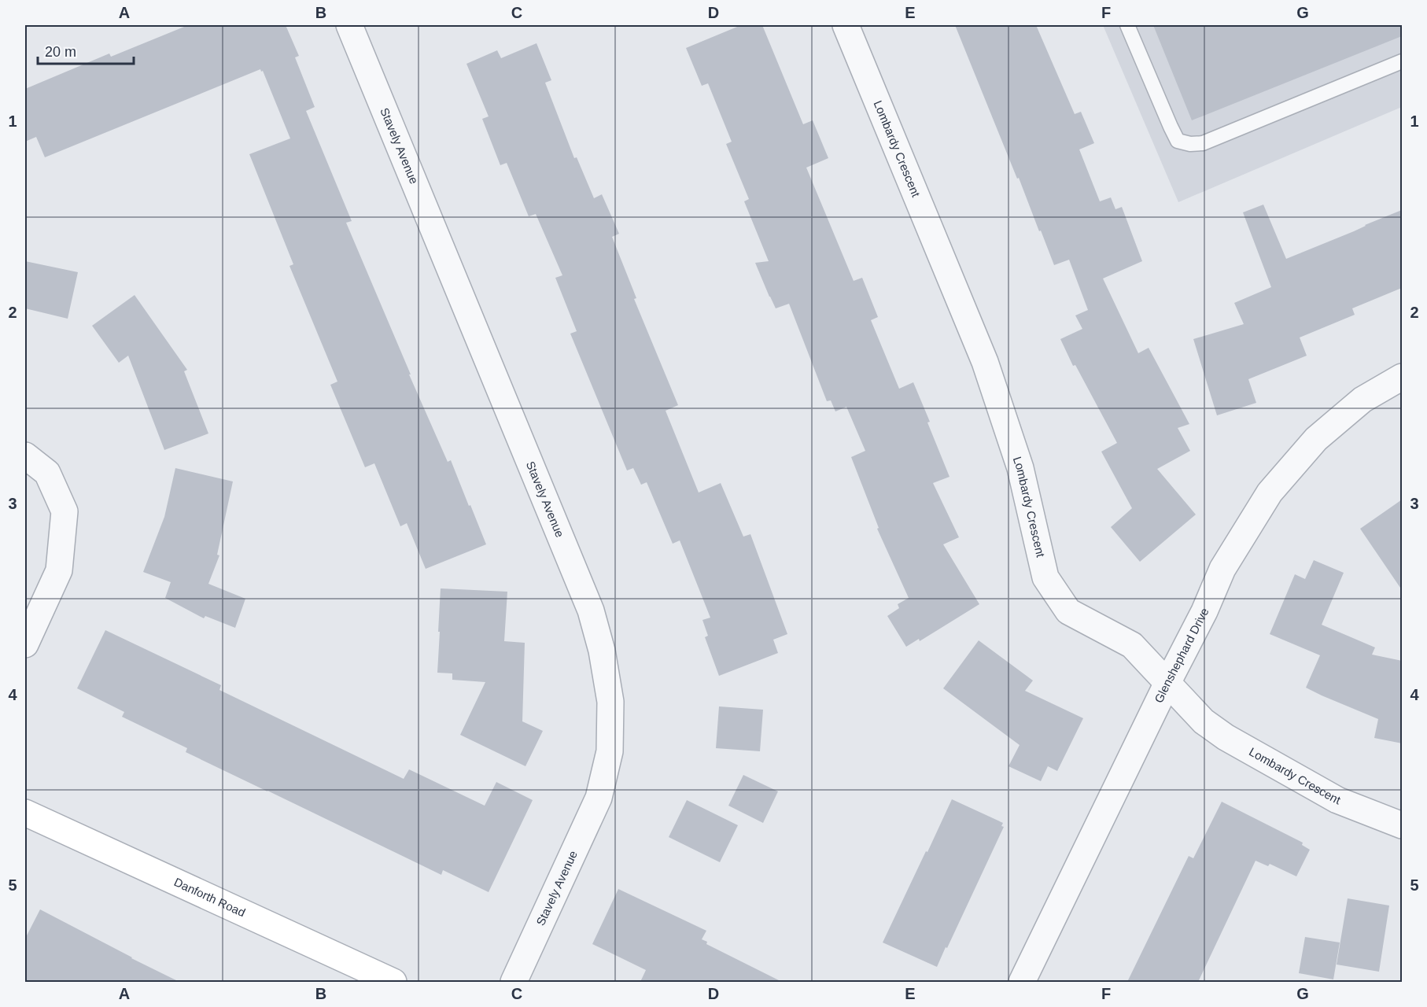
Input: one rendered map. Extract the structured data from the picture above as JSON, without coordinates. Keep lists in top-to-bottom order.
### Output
{
  "streets": {
    "main road": ["Danforth Road"],
    "street": ["Stavely Avenue", "Lombardy Crescent", "Glenshephard Drive"]
  },
  "crossings": [
    ["Lombardy Crescent", "Glenshephard Drive"]
  ],
  "scale_bar": "20 m",
  "grid": {
    "columns": [
      "A",
      "B",
      "C",
      "D",
      "E",
      "F",
      "G"
    ],
    "rows": [
      "1",
      "2",
      "3",
      "4",
      "5"
    ]
  }
}
